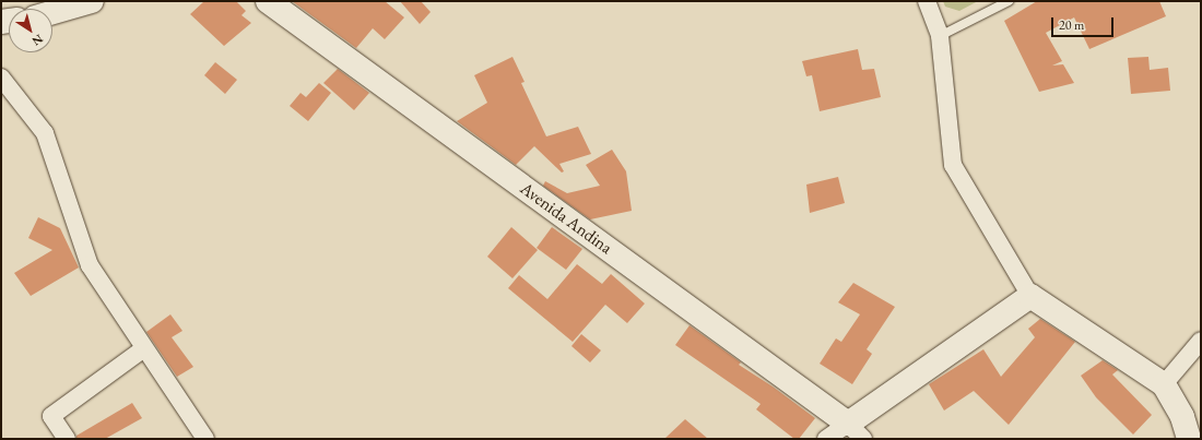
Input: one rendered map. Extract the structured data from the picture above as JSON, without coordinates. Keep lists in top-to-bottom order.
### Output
{
  "streets": {
    "street": ["Avenida Andina"]
  },
  "scale_bar": "20 m",
  "north": "bottom right"
}
